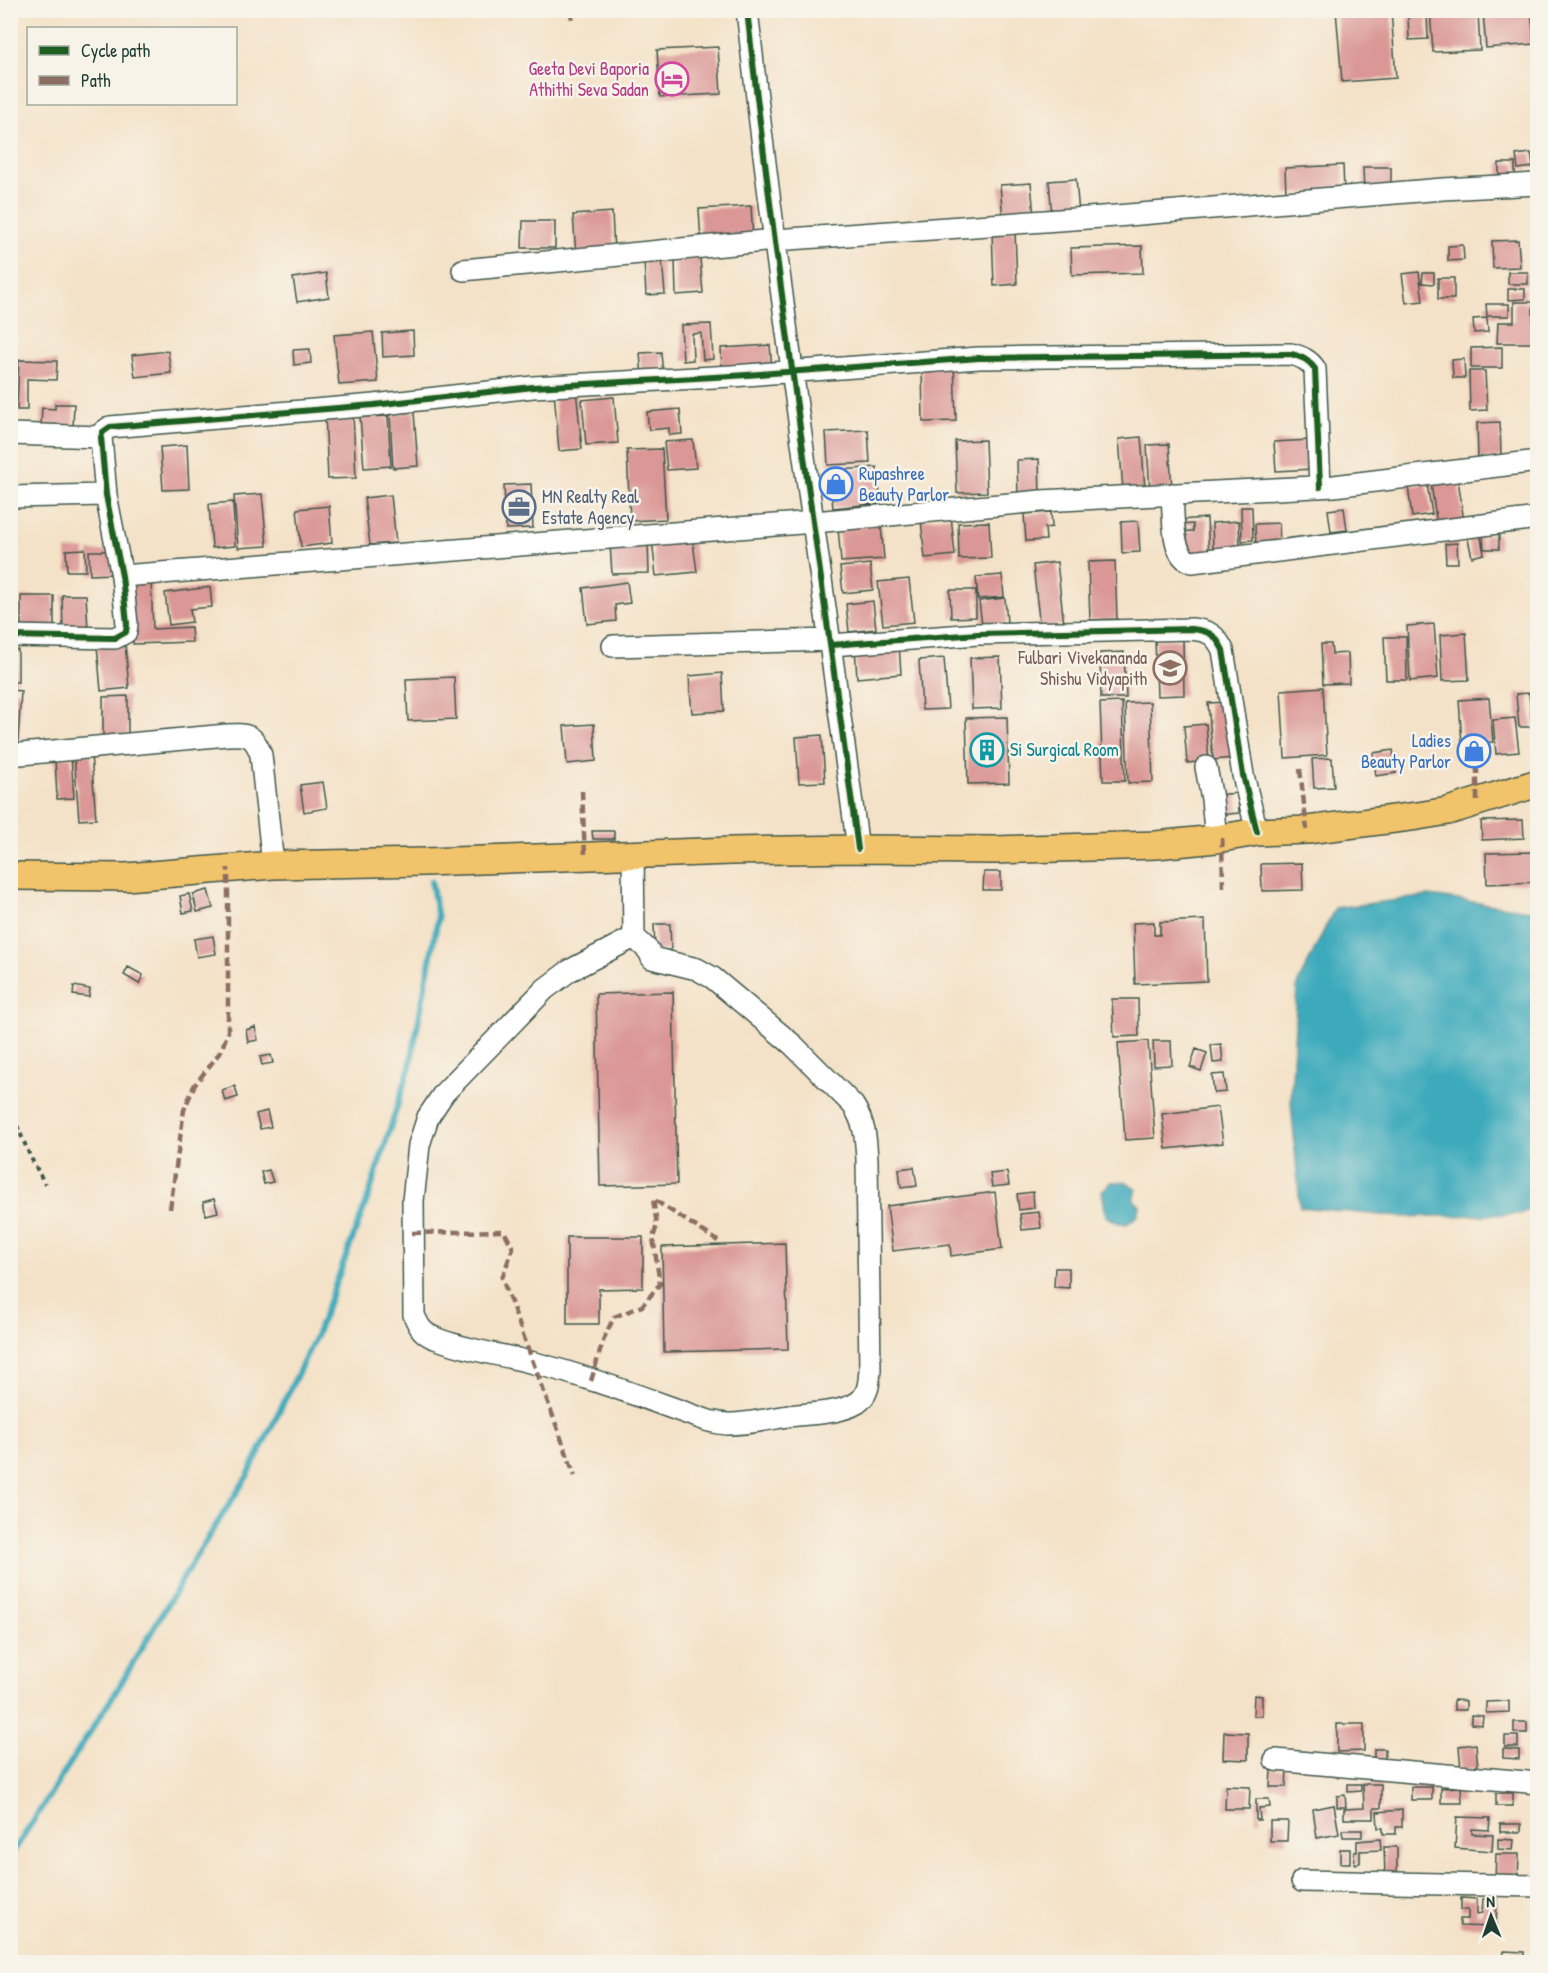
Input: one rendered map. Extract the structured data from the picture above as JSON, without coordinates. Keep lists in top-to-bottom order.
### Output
{
  "places": {
    "hotel": ["Geeta Devi Baporia Athithi Seva Sadan"],
    "shop": ["Rupashree Beauty Parlor", "Ladies Beauty Parlor"],
    "office": ["MN Realty Real Estate Agency"],
    "school or university": ["Fulbari Vivekananda Shishu Vidyapith"],
    "building": ["Si Surgical Room"]
  },
  "legend": ["Cycle path", "Path"],
  "north": "top"
}
